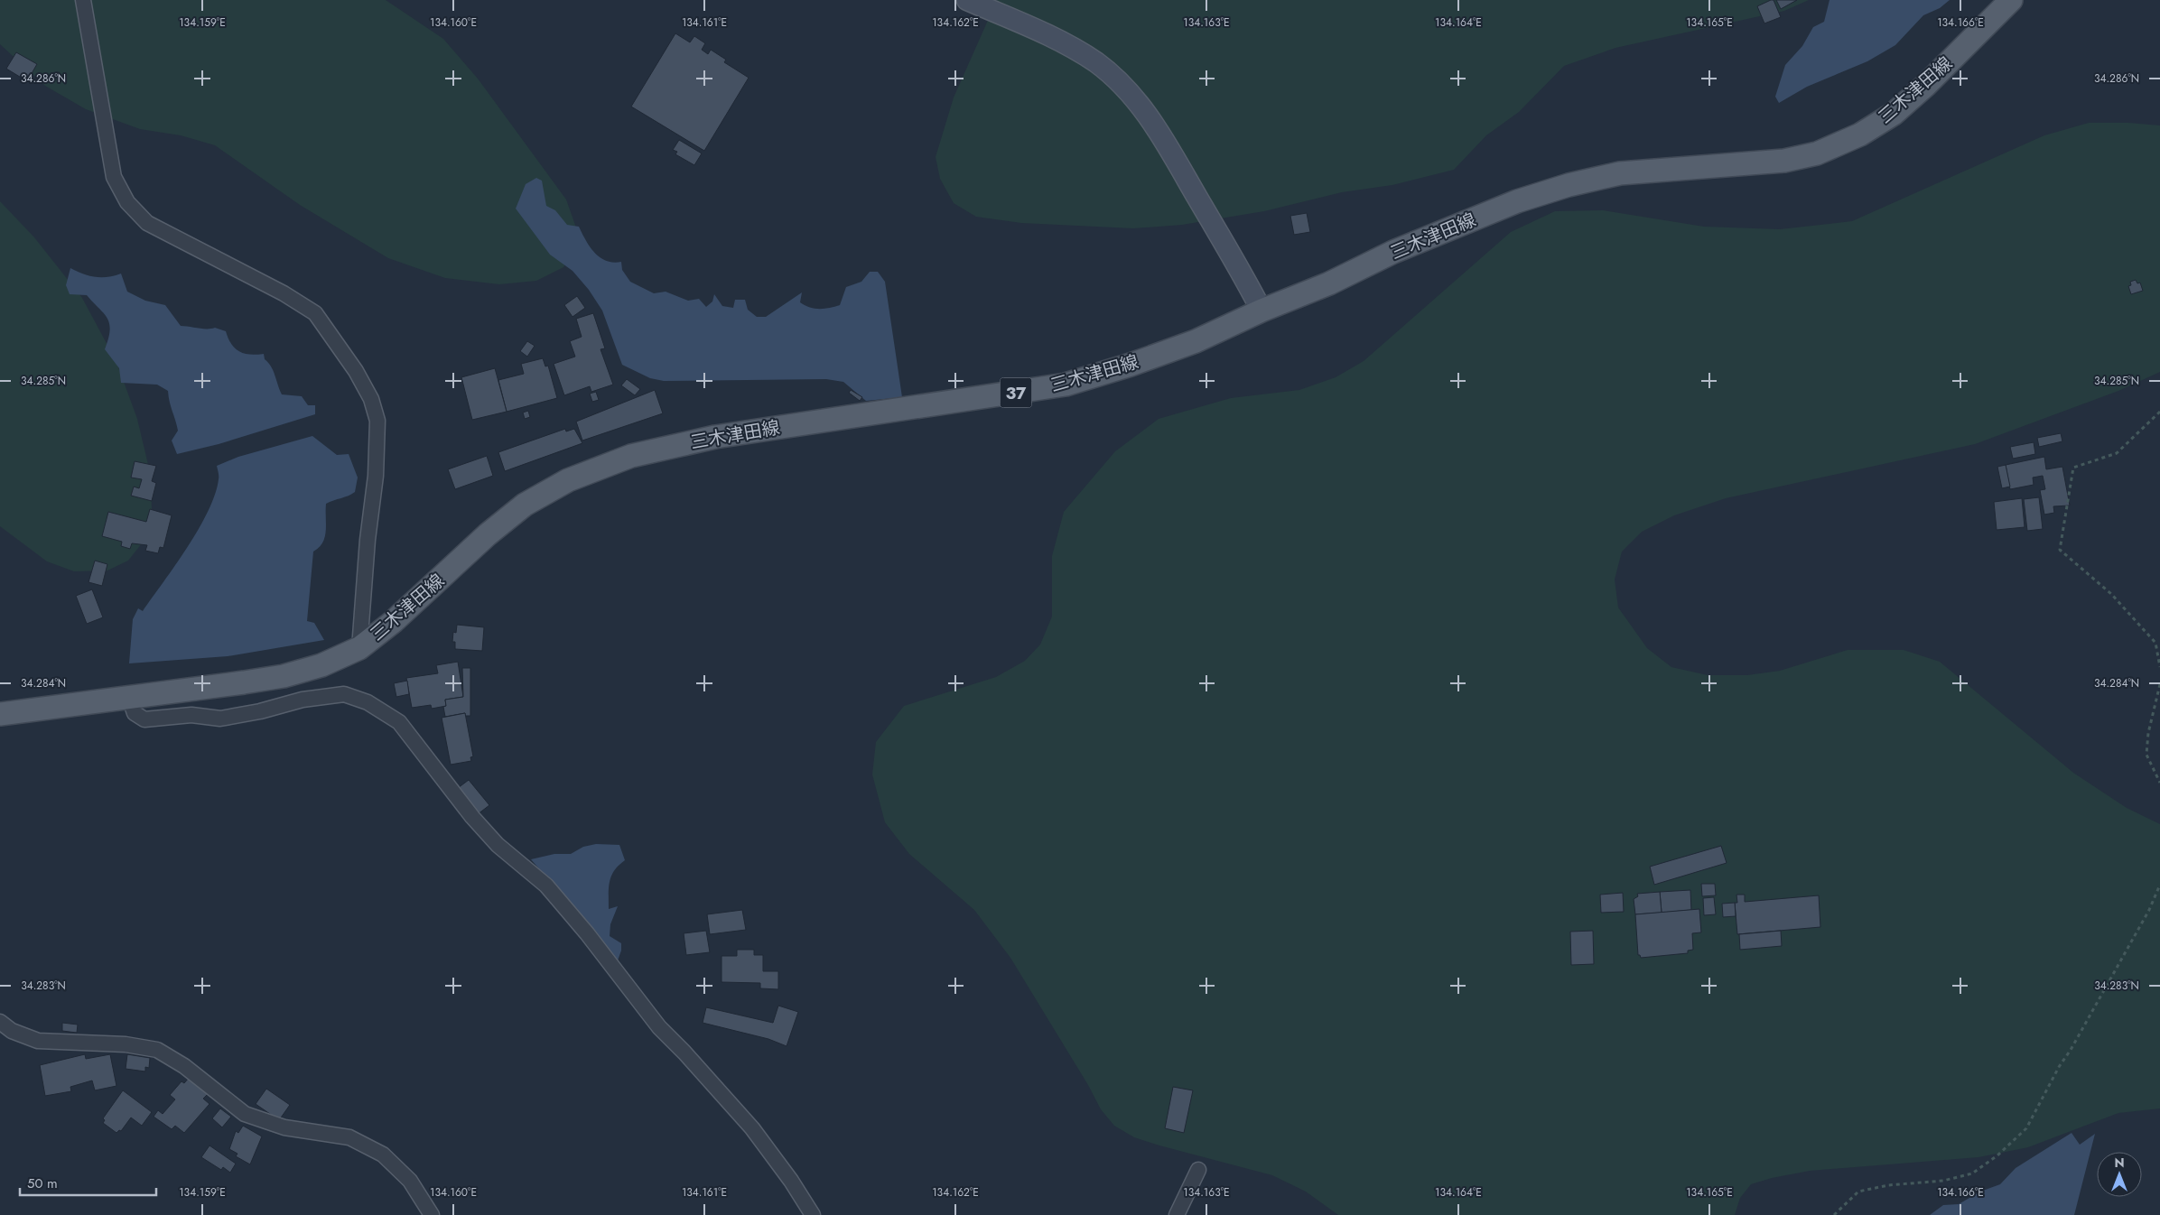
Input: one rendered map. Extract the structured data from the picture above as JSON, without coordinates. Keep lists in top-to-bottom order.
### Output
{
  "streets": {
    "main road": ["三木津田線", "37"]
  },
  "scale_bar": "50 m",
  "north": "top",
  "coordinates": [
    "134.159°E",
    "134.160°E",
    "134.161°E",
    "134.162°E",
    "134.163°E",
    "134.164°E",
    "134.165°E",
    "134.166°E",
    "34.286°N",
    "34.285°N",
    "34.284°N",
    "34.283°N"
  ]
}
